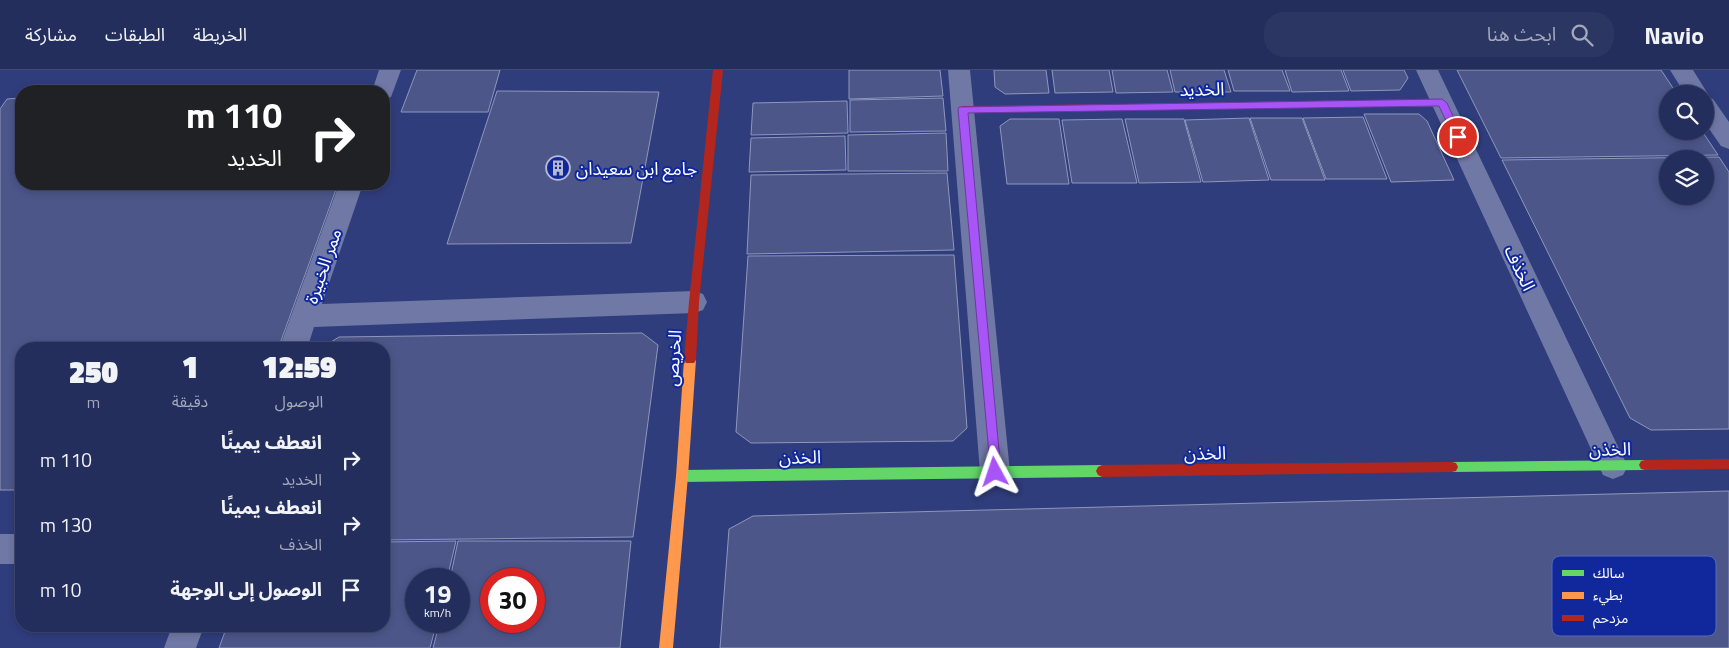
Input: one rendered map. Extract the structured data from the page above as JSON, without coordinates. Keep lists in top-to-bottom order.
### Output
{
  "streets": {
    "street": [
      "الخديد",
      "ممر الخبيرة",
      "الخذف",
      "الخريص",
      "الخذن"
    ]
  },
  "crossings": [
    ["الخديد", "الخذف"],
    ["الخذف", "الخذن"],
    ["الخريص", "الخذن"]
  ],
  "places": {
    "building": ["جامع ابن سعيدان"]
  },
  "legend": ["سالك", "بطيء", "مزدحم"],
  "page": {
    "header": "Navio",
    "search": "ابحث هنا",
    "nav": ["الخريطة", "الطبقات", "مشاركة"],
    "turn": ["110 m", "الخديد"],
    "eta": [
      "12:59",
      "الوصول",
      "1",
      "دقيقة",
      "250",
      "m"
    ],
    "list": [
      {
        "name": "انعطف يمينًا",
        "note": "الخديد",
        "value": "110 m"
      },
      {
        "name": "انعطف يمينًا",
        "note": "الخذف",
        "value": "130 m"
      },
      {
        "name": "الوصول إلى الوجهة",
        "value": "10 m"
      }
    ],
    "speed": "19 km/h",
    "limit": "30"
  }
}
